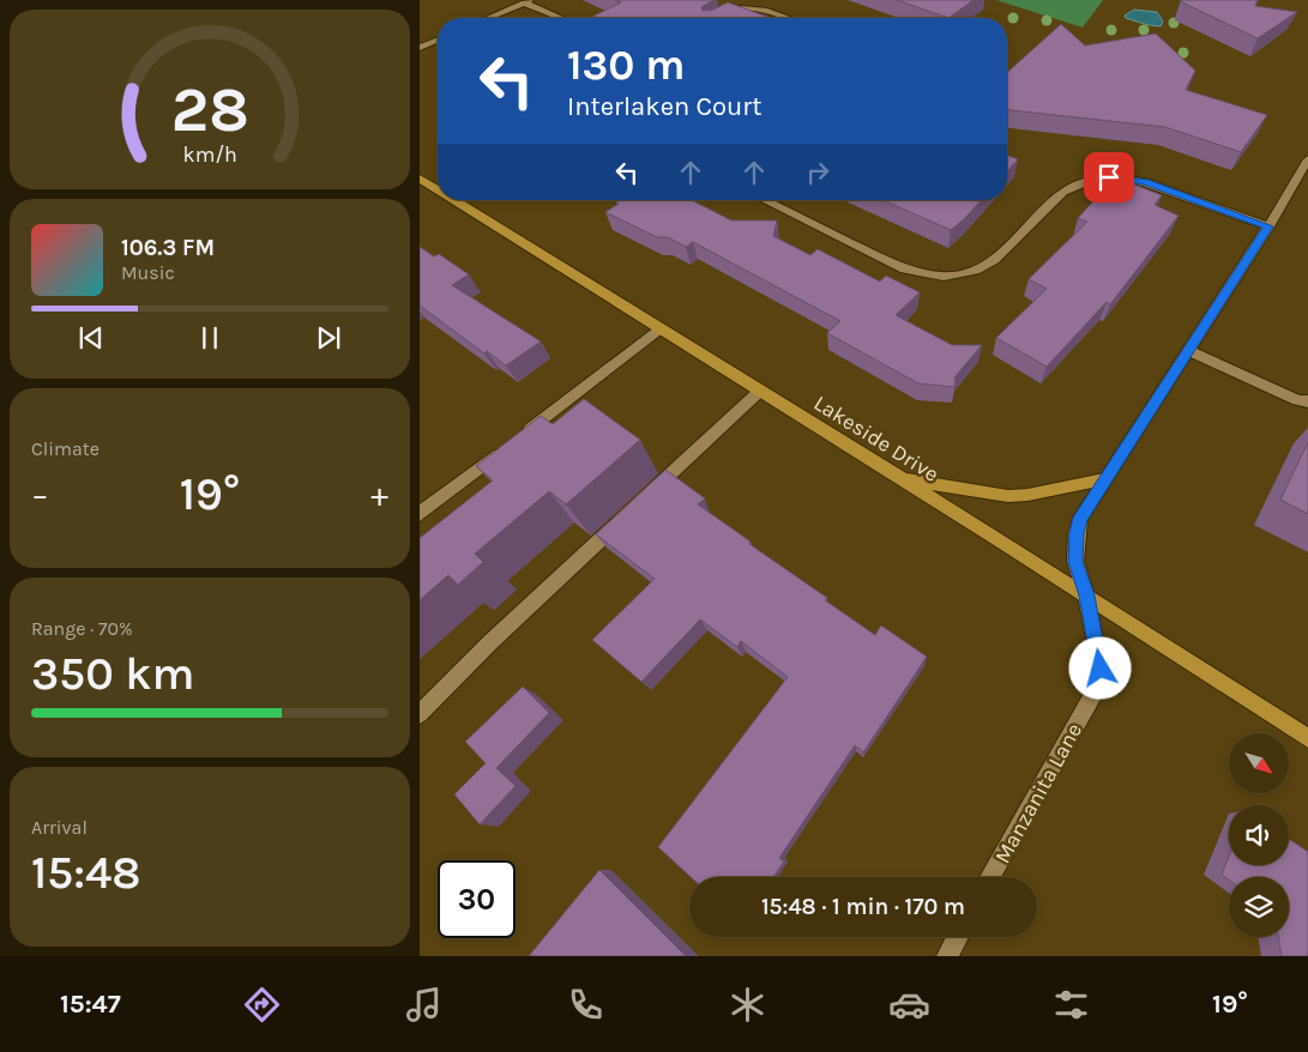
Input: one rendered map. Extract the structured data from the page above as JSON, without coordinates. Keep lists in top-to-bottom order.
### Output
{
  "streets": {
    "main road": ["Lakeside Drive"],
    "street": ["Manzanita Lane"]
  },
  "crossings": [
    ["Lakeside Drive", "Manzanita Lane"]
  ],
  "north": "bottom right",
  "page": {
    "turn": ["130 m", "Interlaken Court"],
    "song": ["106.3 FM", "Music"],
    "tile": [
      "Climate",
      ["Range · 70%", "350 km"],
      ["Arrival", "15:48"]
    ],
    "heat": ["−", "19°", "+"],
    "limit": "30",
    "trip": "15:48 · 1 min · 170 m",
    "tabs": ["15:47", "19°"],
    "gauge": ["28", "km/h"]
  }
}
